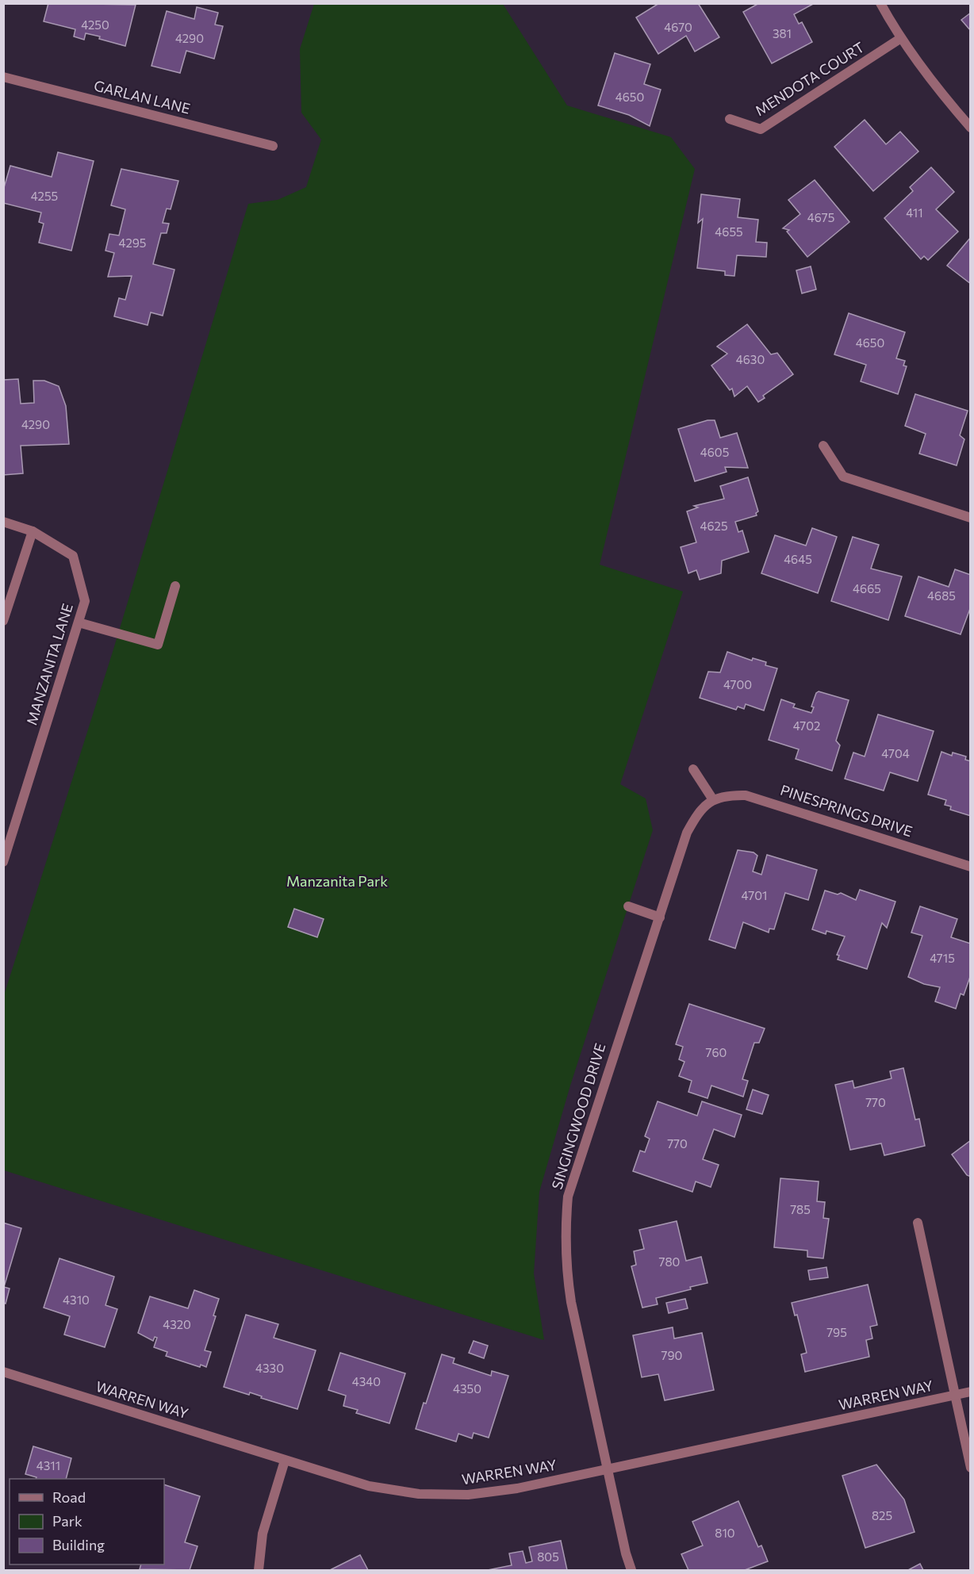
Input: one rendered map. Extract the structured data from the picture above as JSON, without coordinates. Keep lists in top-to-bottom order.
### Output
{
  "streets": {
    "street": [
      "MENDOTA COURT",
      "GARLAN LANE",
      "MANZANITA LANE",
      "PINESPRINGS DRIVE",
      "SINGINGWOOD DRIVE",
      "WARREN WAY"
    ]
  },
  "crossings": [
    ["PINESPRINGS DRIVE", "SINGINGWOOD DRIVE"],
    ["SINGINGWOOD DRIVE", "WARREN WAY"]
  ],
  "parks": ["Manzanita Park"],
  "house_numbers": [
    "4250",
    "4670",
    "381",
    "4290",
    "4650",
    "4255",
    "411",
    "4675",
    "4655",
    "4295",
    "4650",
    "4630",
    "4290",
    "4605",
    "4625",
    "4645",
    "4665",
    "4685",
    "4700",
    "4702",
    "4704",
    "4701",
    "4715",
    "760",
    "770",
    "770",
    "785",
    "780",
    "4310",
    "4320",
    "795",
    "790",
    "4330",
    "4340",
    "4350",
    "4311",
    "825",
    "810",
    "805"
  ],
  "legend": ["Road", "Park", "Building"]
}
